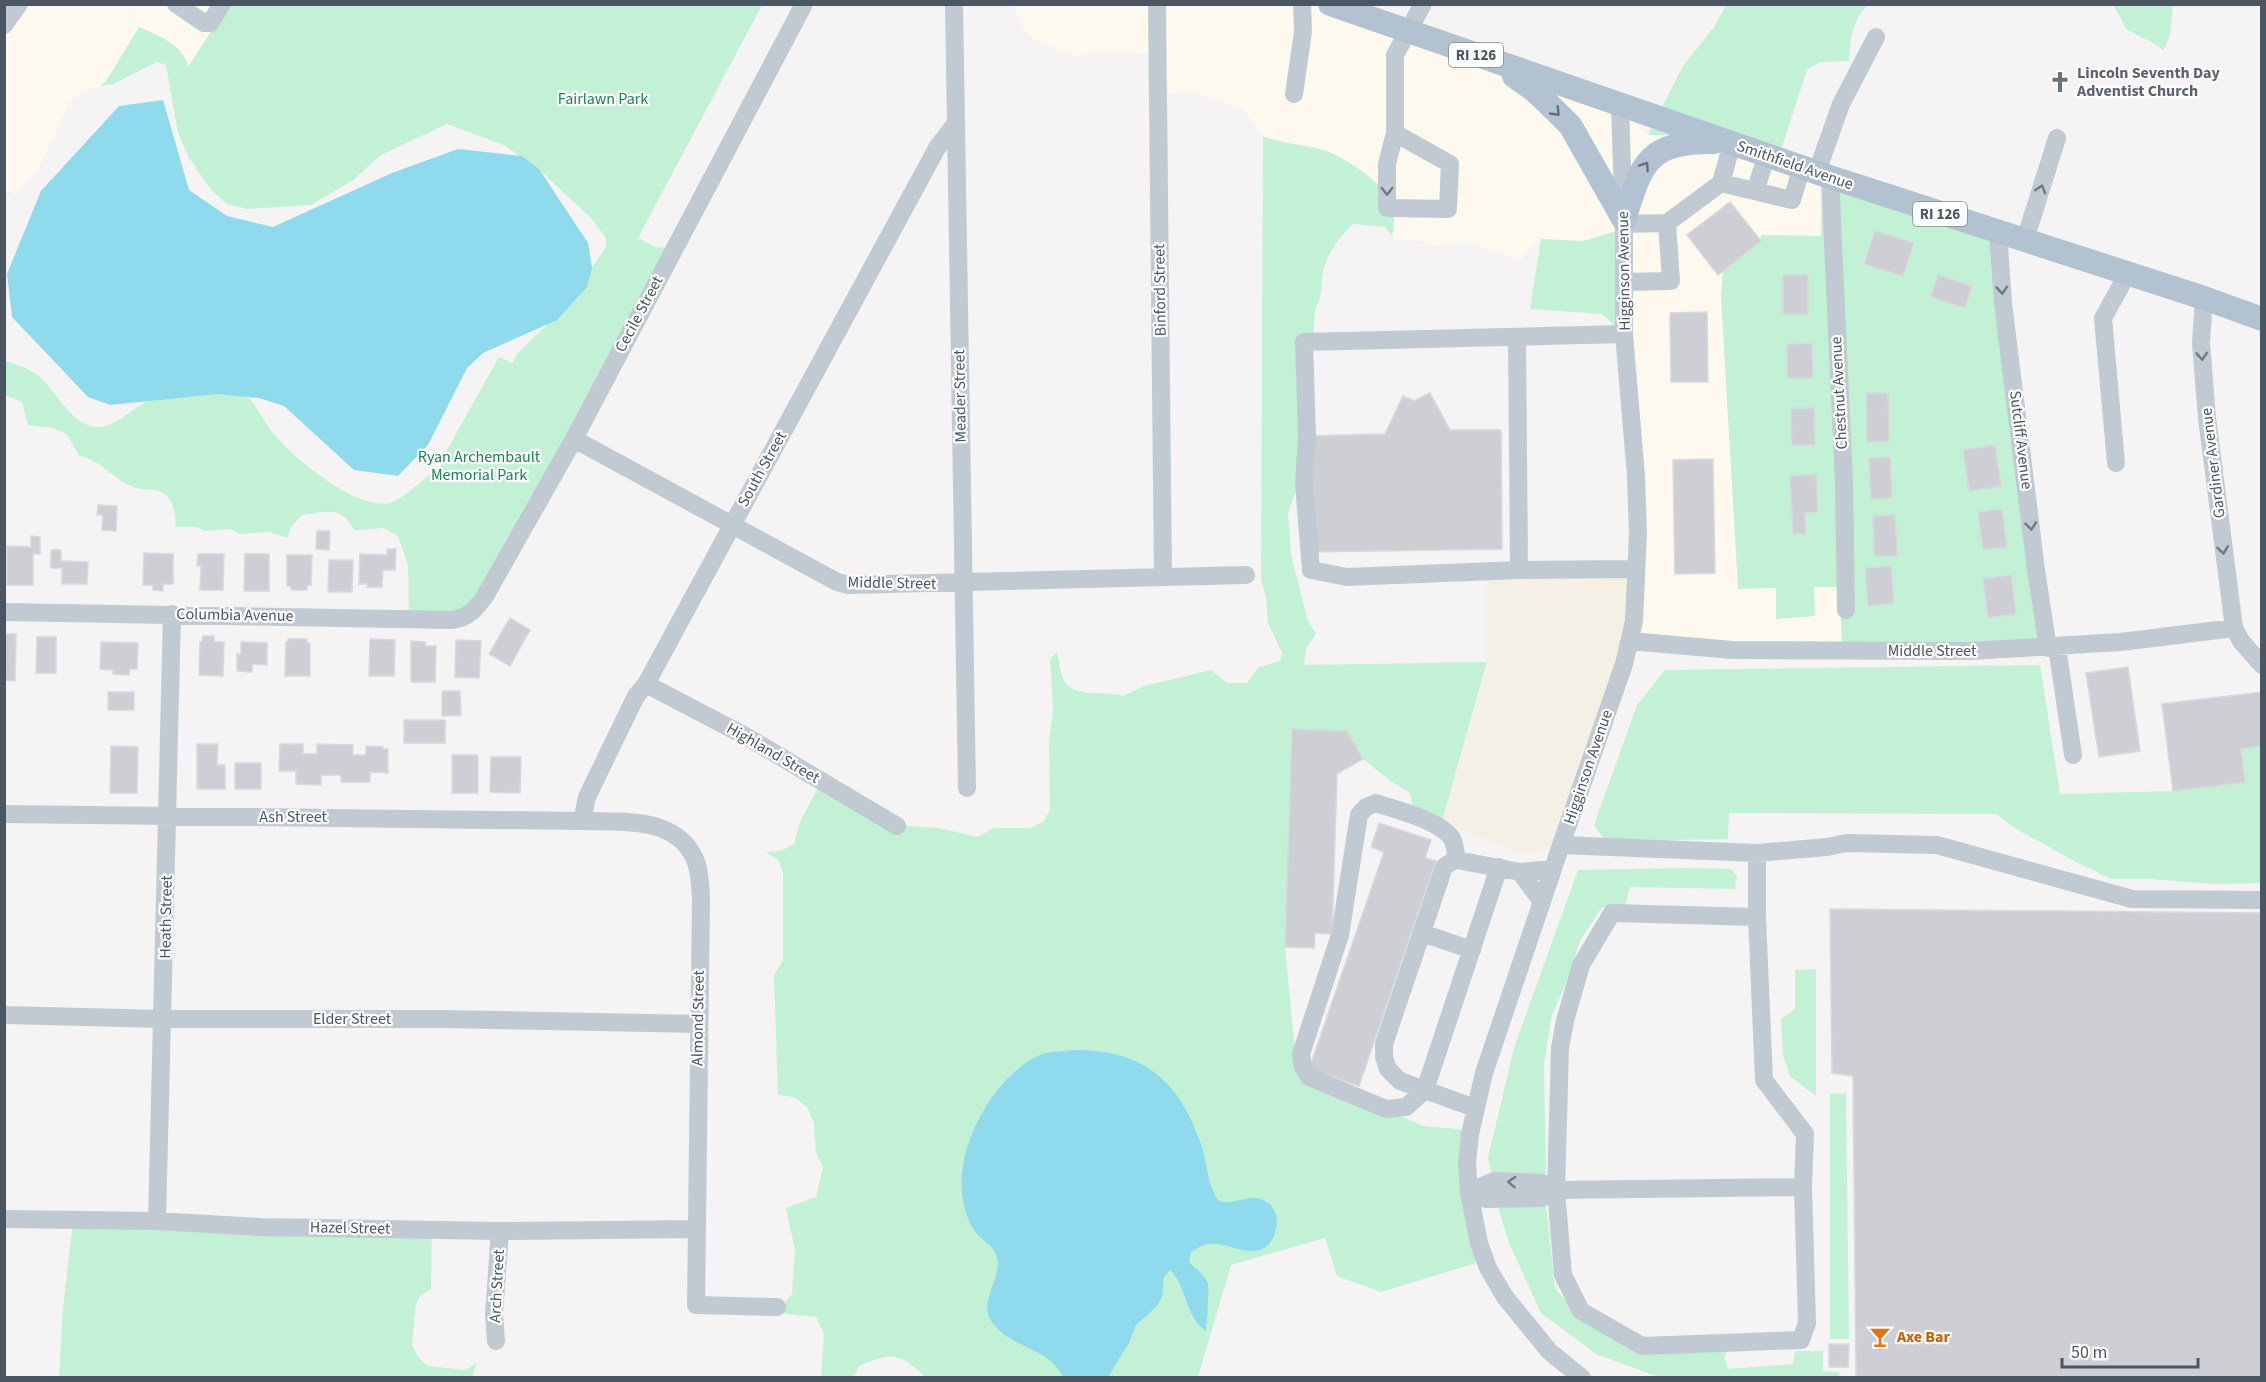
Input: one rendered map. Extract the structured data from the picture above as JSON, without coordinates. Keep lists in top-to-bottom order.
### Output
{
  "streets": {
    "main road": ["RI 126", "Smithfield Avenue"],
    "street": [
      "Higginson Avenue",
      "Binford Street",
      "Cecile Street",
      "Chestnut Avenue",
      "Meader Street",
      "Sutcliff Avenue",
      "Gardiner Avenue",
      "South Street",
      "Middle Street",
      "Columbia Avenue",
      "Highland Street",
      "Ash Street",
      "Heath Street",
      "Almond Street",
      "Elder Street",
      "Hazel Street",
      "Arch Street"
    ]
  },
  "crossings": [
    ["Smithfield Avenue", "Higginson Avenue"],
    ["Smithfield Avenue", "Chestnut Avenue"],
    ["Smithfield Avenue", "Sutcliff Avenue"],
    ["Smithfield Avenue", "Gardiner Avenue"],
    ["Higginson Avenue", "Middle Street"],
    ["Binford Street", "Middle Street"],
    ["Cecile Street", "Middle Street"],
    ["Cecile Street", "Columbia Avenue"],
    ["Meader Street", "South Street"],
    ["Meader Street", "Middle Street"],
    ["Sutcliff Avenue", "Middle Street"],
    ["Gardiner Avenue", "Middle Street"],
    ["South Street", "Middle Street"],
    ["South Street", "Highland Street"],
    ["South Street", "Ash Street"],
    ["South Street", "Almond Street"],
    ["Columbia Avenue", "Heath Street"],
    ["Ash Street", "Heath Street"],
    ["Ash Street", "Almond Street"],
    ["Heath Street", "Elder Street"],
    ["Heath Street", "Hazel Street"],
    ["Almond Street", "Elder Street"],
    ["Almond Street", "Hazel Street"],
    ["Hazel Street", "Arch Street"]
  ],
  "parks": ["Fairlawn Park", "Ryan Archembault Memorial Park"],
  "places": {
    "church": ["Lincoln Seventh Day Adventist Church"],
    "bar": ["Axe Bar"]
  },
  "scale_bar": "50 m"
}
